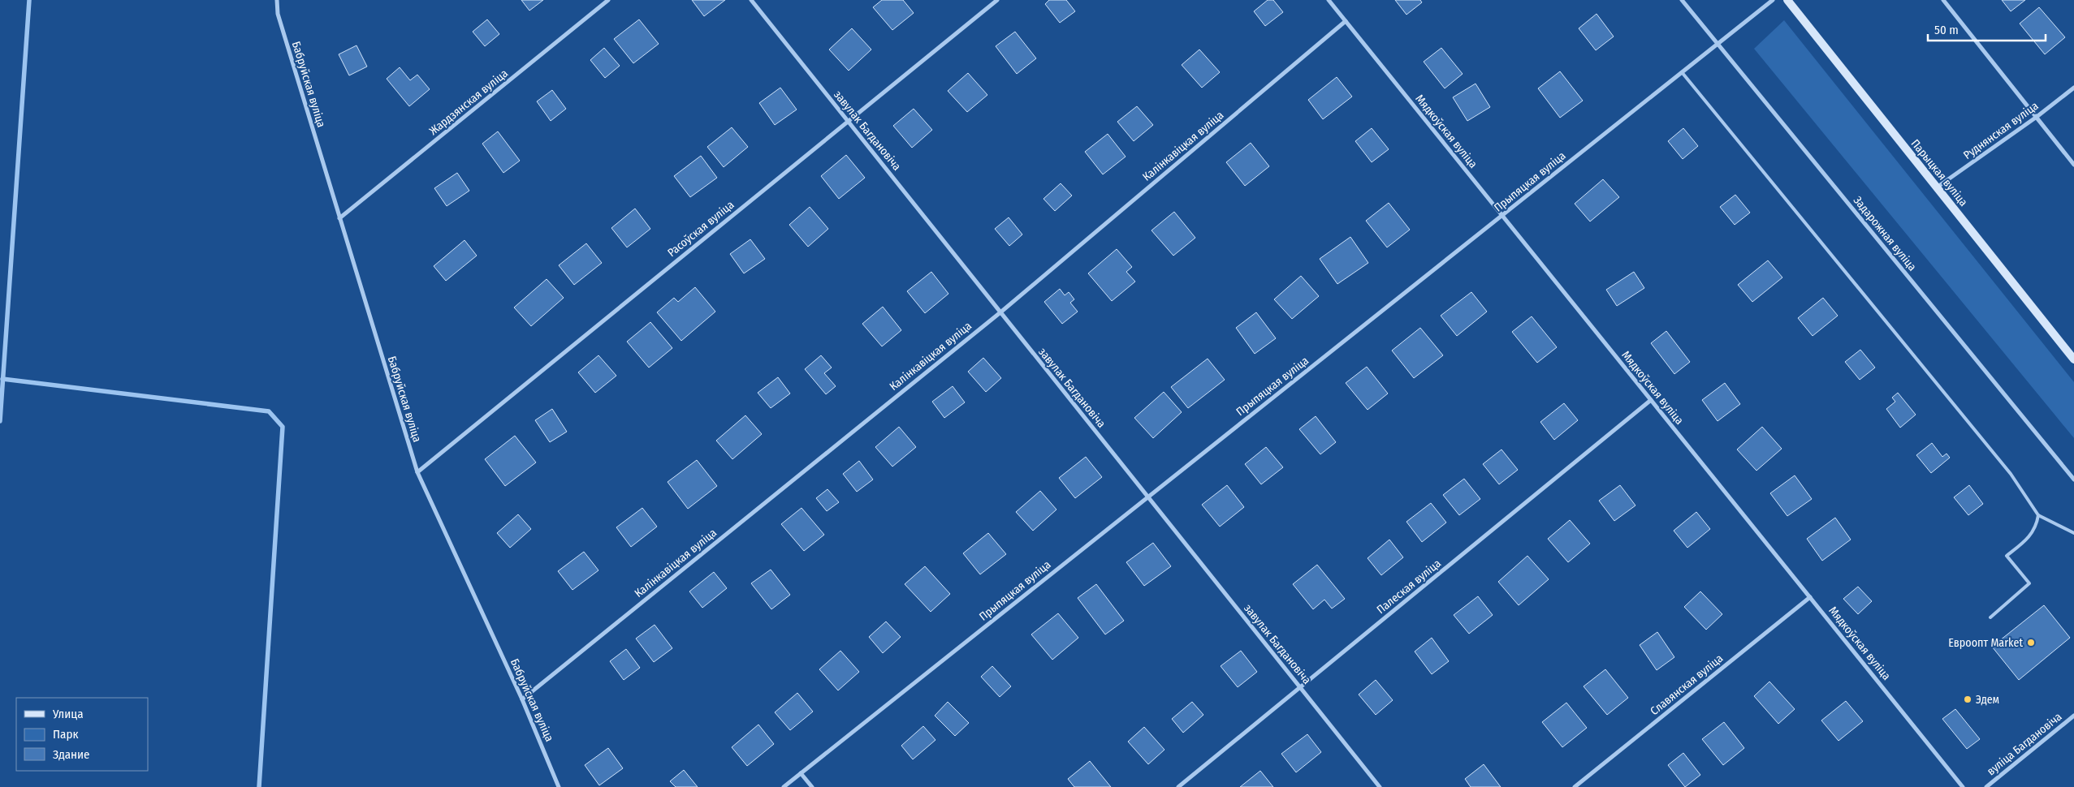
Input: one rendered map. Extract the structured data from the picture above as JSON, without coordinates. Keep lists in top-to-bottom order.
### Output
{
  "streets": {
    "main road": ["Парыцкая вуліца"],
    "street": [
      "Бабруйская вуліца",
      "Жардзянская вуліца",
      "завулак Багдановіча",
      "Руднянская вуліца",
      "Мядкоўская вуліца",
      "Калінкавіцкая вуліца",
      "Прыпяцкая вуліца",
      "Расоўская вуліца",
      "Задарожная вуліца",
      "Палеская вуліца",
      "Славянская вуліца",
      "вуліца Багдановіча"
    ]
  },
  "crossings": [
    ["Бабруйская вуліца", "Жардзянская вуліца"],
    ["Бабруйская вуліца", "Калінкавіцкая вуліца"],
    ["Бабруйская вуліца", "Расоўская вуліца"],
    ["завулак Багдановіча", "Калінкавіцкая вуліца"],
    ["завулак Багдановіча", "Прыпяцкая вуліца"],
    ["завулак Багдановіча", "Расоўская вуліца"],
    ["завулак Багдановіча", "Палеская вуліца"],
    ["Руднянская вуліца", "Парыцкая вуліца"],
    ["Мядкоўская вуліца", "Калінкавіцкая вуліца"],
    ["Мядкоўская вуліца", "Прыпяцкая вуліца"],
    ["Мядкоўская вуліца", "Палеская вуліца"],
    ["Мядкоўская вуліца", "Славянская вуліца"],
    ["Прыпяцкая вуліца", "Задарожная вуліца"]
  ],
  "places": ["Евроопт Market", "Эдем"],
  "legend": ["Улица", "Парк", "Здание"],
  "scale_bar": "50 m"
}
